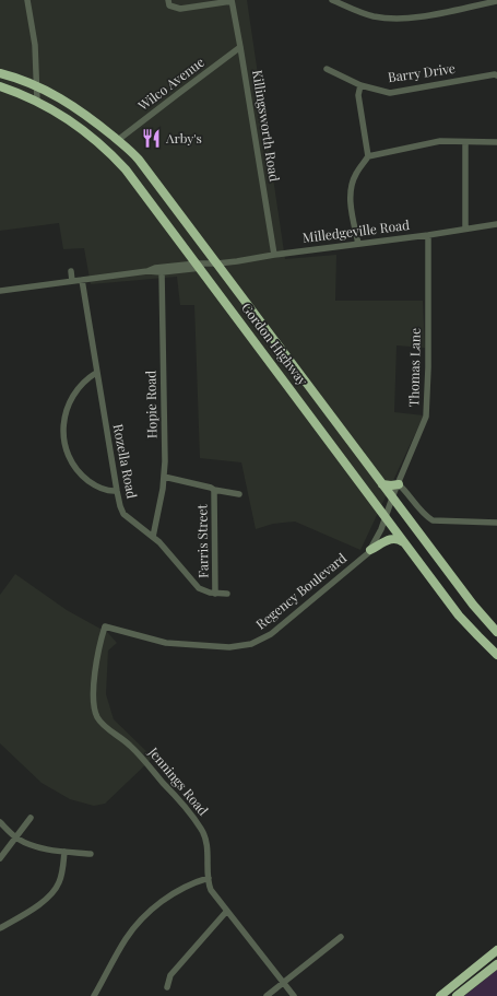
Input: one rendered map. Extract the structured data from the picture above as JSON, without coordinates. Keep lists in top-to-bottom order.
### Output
{
  "streets": {
    "highway": ["Gordon Highway"],
    "street": [
      "Barry Drive",
      "Wilco Avenue",
      "Killingsworth Road",
      "Milledgeville Road",
      "Thomas Lane",
      "Hopie Road",
      "Rozella Road",
      "Farris Street",
      "Regency Boulevard",
      "Jennings Road"
    ]
  },
  "crossings": [
    ["Wilco Avenue", "Killingsworth Road"],
    ["Wilco Avenue", "Gordon Highway"],
    ["Killingsworth Road", "Milledgeville Road"],
    ["Milledgeville Road", "Gordon Highway"],
    ["Milledgeville Road", "Thomas Lane"],
    ["Milledgeville Road", "Hopie Road"],
    ["Milledgeville Road", "Rozella Road"],
    ["Gordon Highway", "Thomas Lane"],
    ["Gordon Highway", "Regency Boulevard"],
    ["Thomas Lane", "Regency Boulevard"],
    ["Hopie Road", "Rozella Road"],
    ["Hopie Road", "Farris Street"],
    ["Rozella Road", "Farris Street"],
    ["Regency Boulevard", "Jennings Road"]
  ],
  "places": {
    "restaurant": ["Arby's"]
  }
}
